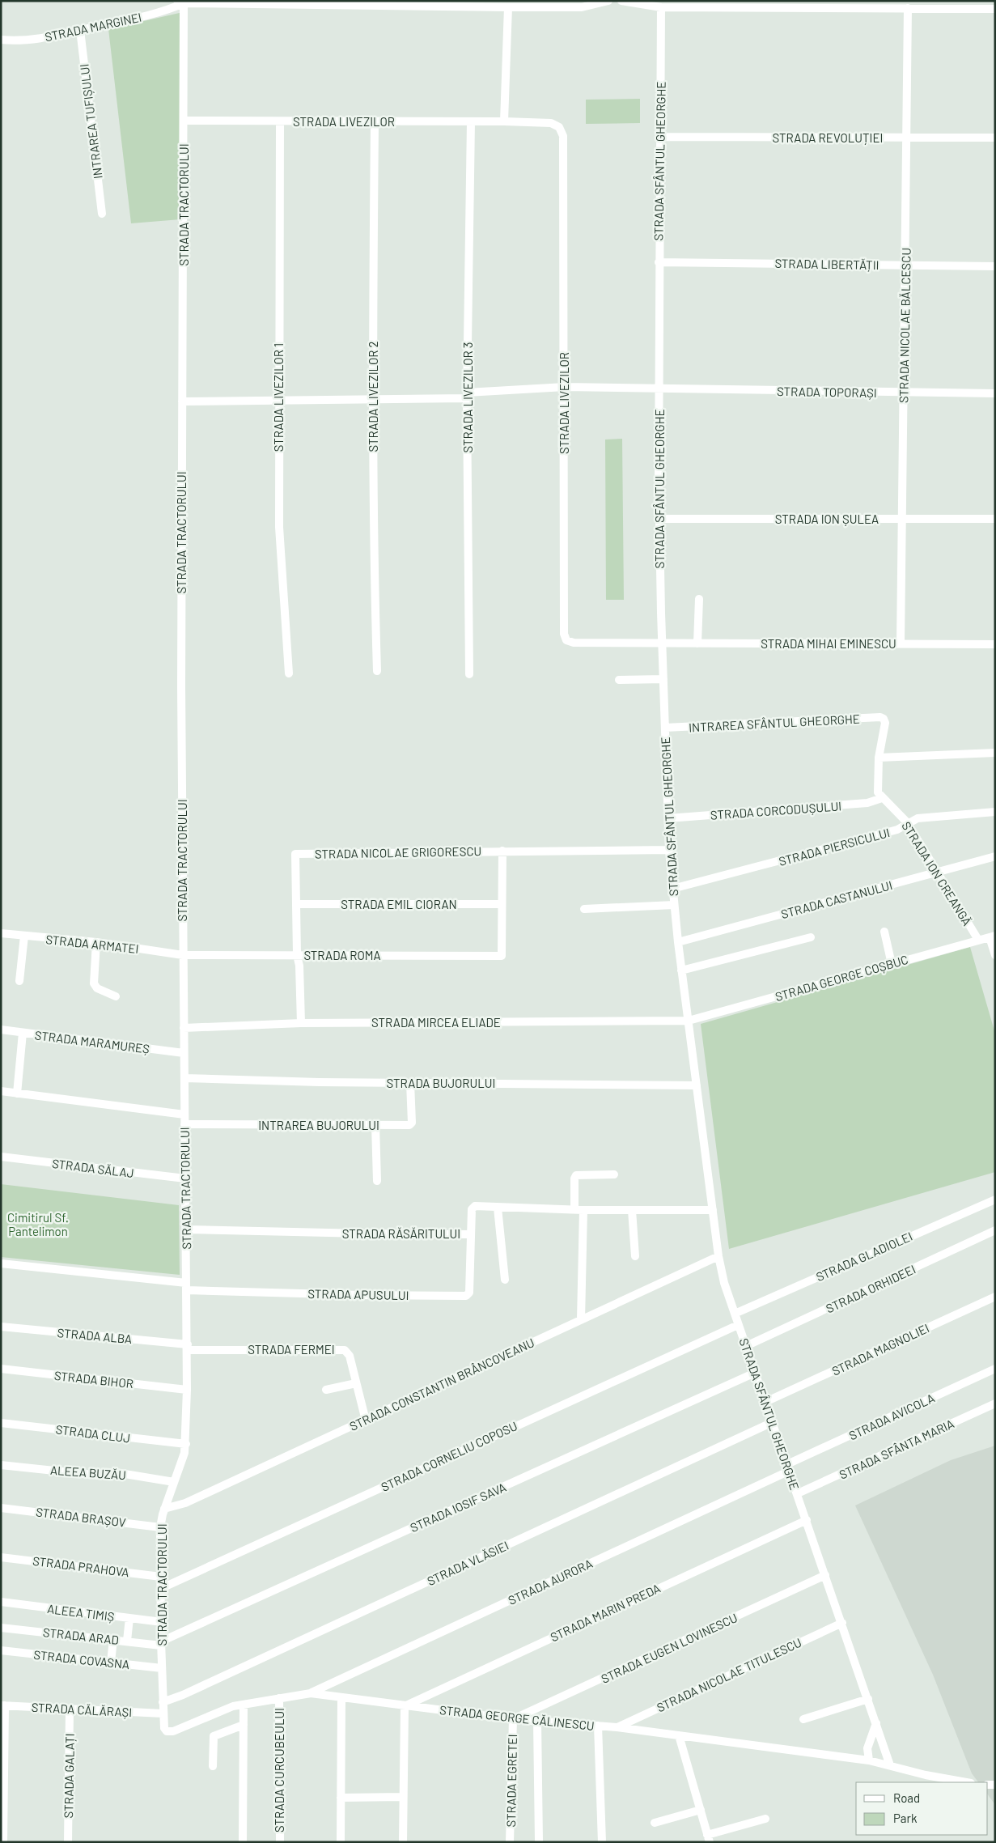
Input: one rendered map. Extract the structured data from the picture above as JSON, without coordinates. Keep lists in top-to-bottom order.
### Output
{
  "streets": {
    "street": [
      "STRADA MARGINEI",
      "INTRAREA TUFIȘULUI",
      "STRADA LIVEZILOR",
      "STRADA REVOLUȚIEI",
      "STRADA SFÂNTUL GHEORGHE",
      "STRADA TRACTORULUI",
      "STRADA LIBERTĂȚII",
      "STRADA NICOLAE BĂLCESCU",
      "STRADA TOPORAȘI",
      "STRADA LIVEZILOR 2",
      "STRADA LIVEZILOR 1",
      "STRADA LIVEZILOR 3",
      "STRADA ION ȘULEA",
      "STRADA MIHAI EMINESCU",
      "INTRAREA SFÂNTUL GHEORGHE",
      "STRADA CORCODUȘULUI",
      "STRADA PIERSICULUI",
      "STRADA NICOLAE GRIGORESCU",
      "STRADA ION CREANGĂ",
      "STRADA CASTANULUI",
      "STRADA EMIL CIORAN",
      "STRADA ARMATEI",
      "STRADA ROMA",
      "STRADA GEORGE COȘBUC",
      "STRADA MIRCEA ELIADE",
      "STRADA MARAMUREȘ",
      "STRADA BUJORULUI",
      "INTRAREA BUJORULUI",
      "STRADA SĂLAJ",
      "STRADA RĂSĂRITULUI",
      "STRADA GLADIOLEI",
      "STRADA ORHIDEEI",
      "STRADA APUSULUI",
      "STRADA ALBA",
      "STRADA FERMEI",
      "STRADA MAGNOLIEI",
      "STRADA BIHOR",
      "STRADA CONSTANTIN BRÂNCOVEANU",
      "STRADA AVICOLA",
      "STRADA CLUJ",
      "STRADA SFÂNTA MARIA",
      "STRADA CORNELIU COPOSU",
      "ALEEA BUZĂU",
      "STRADA IOSIF SAVA",
      "STRADA BRAȘOV",
      "STRADA VLĂSIEI",
      "STRADA PRAHOVA",
      "STRADA AURORA",
      "ALEEA TIMIȘ",
      "STRADA MARIN PREDA",
      "STRADA ARAD",
      "STRADA EUGEN LOVINESCU",
      "STRADA COVASNA",
      "STRADA NICOLAE TITULESCU",
      "STRADA CĂLĂRAȘI",
      "STRADA GEORGE CĂLINESCU",
      "STRADA CURCUBEULUI",
      "STRADA GALAȚI",
      "STRADA EGRETEI"
    ]
  },
  "crossings": [
    ["STRADA MARGINEI", "INTRAREA TUFIȘULUI"],
    ["STRADA MARGINEI", "STRADA TRACTORULUI"],
    ["STRADA LIVEZILOR", "STRADA SFÂNTUL GHEORGHE"],
    ["STRADA LIVEZILOR", "STRADA TRACTORULUI"],
    ["STRADA LIVEZILOR", "STRADA TOPORAȘI"],
    ["STRADA LIVEZILOR", "STRADA LIVEZILOR 2"],
    ["STRADA LIVEZILOR", "STRADA LIVEZILOR 1"],
    ["STRADA LIVEZILOR", "STRADA LIVEZILOR 3"],
    ["STRADA LIVEZILOR", "STRADA MIHAI EMINESCU"],
    ["STRADA REVOLUȚIEI", "STRADA SFÂNTUL GHEORGHE"],
    ["STRADA REVOLUȚIEI", "STRADA NICOLAE BĂLCESCU"],
    ["STRADA SFÂNTUL GHEORGHE", "STRADA LIBERTĂȚII"],
    ["STRADA SFÂNTUL GHEORGHE", "STRADA TOPORAȘI"],
    ["STRADA SFÂNTUL GHEORGHE", "STRADA ION ȘULEA"],
    ["STRADA SFÂNTUL GHEORGHE", "STRADA MIHAI EMINESCU"],
    ["STRADA SFÂNTUL GHEORGHE", "INTRAREA SFÂNTUL GHEORGHE"],
    ["STRADA SFÂNTUL GHEORGHE", "STRADA CORCODUȘULUI"],
    ["STRADA SFÂNTUL GHEORGHE", "STRADA PIERSICULUI"],
    ["STRADA SFÂNTUL GHEORGHE", "STRADA NICOLAE GRIGORESCU"],
    ["STRADA SFÂNTUL GHEORGHE", "STRADA CASTANULUI"],
    ["STRADA SFÂNTUL GHEORGHE", "STRADA GEORGE COȘBUC"],
    ["STRADA SFÂNTUL GHEORGHE", "STRADA MIRCEA ELIADE"],
    ["STRADA SFÂNTUL GHEORGHE", "STRADA BUJORULUI"],
    ["STRADA SFÂNTUL GHEORGHE", "STRADA RĂSĂRITULUI"],
    ["STRADA SFÂNTUL GHEORGHE", "STRADA GLADIOLEI"],
    ["STRADA SFÂNTUL GHEORGHE", "STRADA ORHIDEEI"],
    ["STRADA SFÂNTUL GHEORGHE", "STRADA MAGNOLIEI"],
    ["STRADA SFÂNTUL GHEORGHE", "STRADA CONSTANTIN BRÂNCOVEANU"],
    ["STRADA SFÂNTUL GHEORGHE", "STRADA AVICOLA"],
    ["STRADA SFÂNTUL GHEORGHE", "STRADA SFÂNTA MARIA"],
    ["STRADA SFÂNTUL GHEORGHE", "STRADA CORNELIU COPOSU"],
    ["STRADA SFÂNTUL GHEORGHE", "STRADA IOSIF SAVA"],
    ["STRADA SFÂNTUL GHEORGHE", "STRADA VLĂSIEI"],
    ["STRADA SFÂNTUL GHEORGHE", "STRADA AURORA"],
    ["STRADA SFÂNTUL GHEORGHE", "STRADA MARIN PREDA"],
    ["STRADA SFÂNTUL GHEORGHE", "STRADA EUGEN LOVINESCU"],
    ["STRADA SFÂNTUL GHEORGHE", "STRADA NICOLAE TITULESCU"],
    ["STRADA SFÂNTUL GHEORGHE", "STRADA GEORGE CĂLINESCU"],
    ["STRADA TRACTORULUI", "STRADA TOPORAȘI"],
    ["STRADA TRACTORULUI", "STRADA ARMATEI"],
    ["STRADA TRACTORULUI", "STRADA ROMA"],
    ["STRADA TRACTORULUI", "STRADA MIRCEA ELIADE"],
    ["STRADA TRACTORULUI", "STRADA MARAMUREȘ"],
    ["STRADA TRACTORULUI", "STRADA BUJORULUI"],
    ["STRADA TRACTORULUI", "INTRAREA BUJORULUI"],
    ["STRADA TRACTORULUI", "STRADA SĂLAJ"],
    ["STRADA TRACTORULUI", "STRADA RĂSĂRITULUI"],
    ["STRADA TRACTORULUI", "STRADA APUSULUI"],
    ["STRADA TRACTORULUI", "STRADA ALBA"],
    ["STRADA TRACTORULUI", "STRADA FERMEI"],
    ["STRADA TRACTORULUI", "STRADA BIHOR"],
    ["STRADA TRACTORULUI", "STRADA CONSTANTIN BRÂNCOVEANU"],
    ["STRADA TRACTORULUI", "STRADA CLUJ"],
    ["STRADA TRACTORULUI", "STRADA CORNELIU COPOSU"],
    ["STRADA TRACTORULUI", "ALEEA BUZĂU"],
    ["STRADA TRACTORULUI", "STRADA IOSIF SAVA"],
    ["STRADA TRACTORULUI", "STRADA BRAȘOV"],
    ["STRADA TRACTORULUI", "STRADA VLĂSIEI"],
    ["STRADA TRACTORULUI", "STRADA PRAHOVA"],
    ["STRADA TRACTORULUI", "ALEEA TIMIȘ"],
    ["STRADA TRACTORULUI", "STRADA ARAD"],
    ["STRADA TRACTORULUI", "STRADA COVASNA"],
    ["STRADA TRACTORULUI", "STRADA CĂLĂRAȘI"],
    ["STRADA TRACTORULUI", "STRADA GEORGE CĂLINESCU"],
    ["STRADA LIBERTĂȚII", "STRADA NICOLAE BĂLCESCU"],
    ["STRADA NICOLAE BĂLCESCU", "STRADA TOPORAȘI"],
    ["STRADA NICOLAE BĂLCESCU", "STRADA ION ȘULEA"],
    ["STRADA NICOLAE BĂLCESCU", "STRADA MIHAI EMINESCU"],
    ["STRADA TOPORAȘI", "STRADA LIVEZILOR 2"],
    ["STRADA TOPORAȘI", "STRADA LIVEZILOR 1"],
    ["STRADA TOPORAȘI", "STRADA LIVEZILOR 3"],
    ["STRADA CORCODUȘULUI", "STRADA ION CREANGĂ"],
    ["STRADA PIERSICULUI", "STRADA ION CREANGĂ"],
    ["STRADA NICOLAE GRIGORESCU", "STRADA EMIL CIORAN"],
    ["STRADA NICOLAE GRIGORESCU", "STRADA ROMA"],
    ["STRADA NICOLAE GRIGORESCU", "STRADA MIRCEA ELIADE"],
    ["STRADA ION CREANGĂ", "STRADA CASTANULUI"],
    ["STRADA ION CREANGĂ", "STRADA GEORGE COȘBUC"],
    ["STRADA EMIL CIORAN", "STRADA ROMA"],
    ["STRADA ARMATEI", "STRADA ROMA"],
    ["STRADA GEORGE COȘBUC", "STRADA MIRCEA ELIADE"],
    ["STRADA BUJORULUI", "INTRAREA BUJORULUI"],
    ["STRADA RĂSĂRITULUI", "STRADA APUSULUI"],
    ["STRADA ALBA", "STRADA FERMEI"],
    ["STRADA FERMEI", "STRADA CONSTANTIN BRÂNCOVEANU"],
    ["STRADA AVICOLA", "STRADA AURORA"],
    ["STRADA IOSIF SAVA", "STRADA ARAD"],
    ["STRADA AURORA", "STRADA GEORGE CĂLINESCU"],
    ["STRADA MARIN PREDA", "STRADA GEORGE CĂLINESCU"],
    ["STRADA EUGEN LOVINESCU", "STRADA GEORGE CĂLINESCU"],
    ["STRADA EUGEN LOVINESCU", "STRADA EGRETEI"],
    ["STRADA NICOLAE TITULESCU", "STRADA GEORGE CĂLINESCU"],
    ["STRADA CĂLĂRAȘI", "STRADA GEORGE CĂLINESCU"],
    ["STRADA CĂLĂRAȘI", "STRADA GALAȚI"],
    ["STRADA GEORGE CĂLINESCU", "STRADA CURCUBEULUI"],
    ["STRADA GEORGE CĂLINESCU", "STRADA EGRETEI"]
  ],
  "parks": ["Cimitirul Sf. Pantelimon"],
  "legend": ["Road", "Park"]
}
